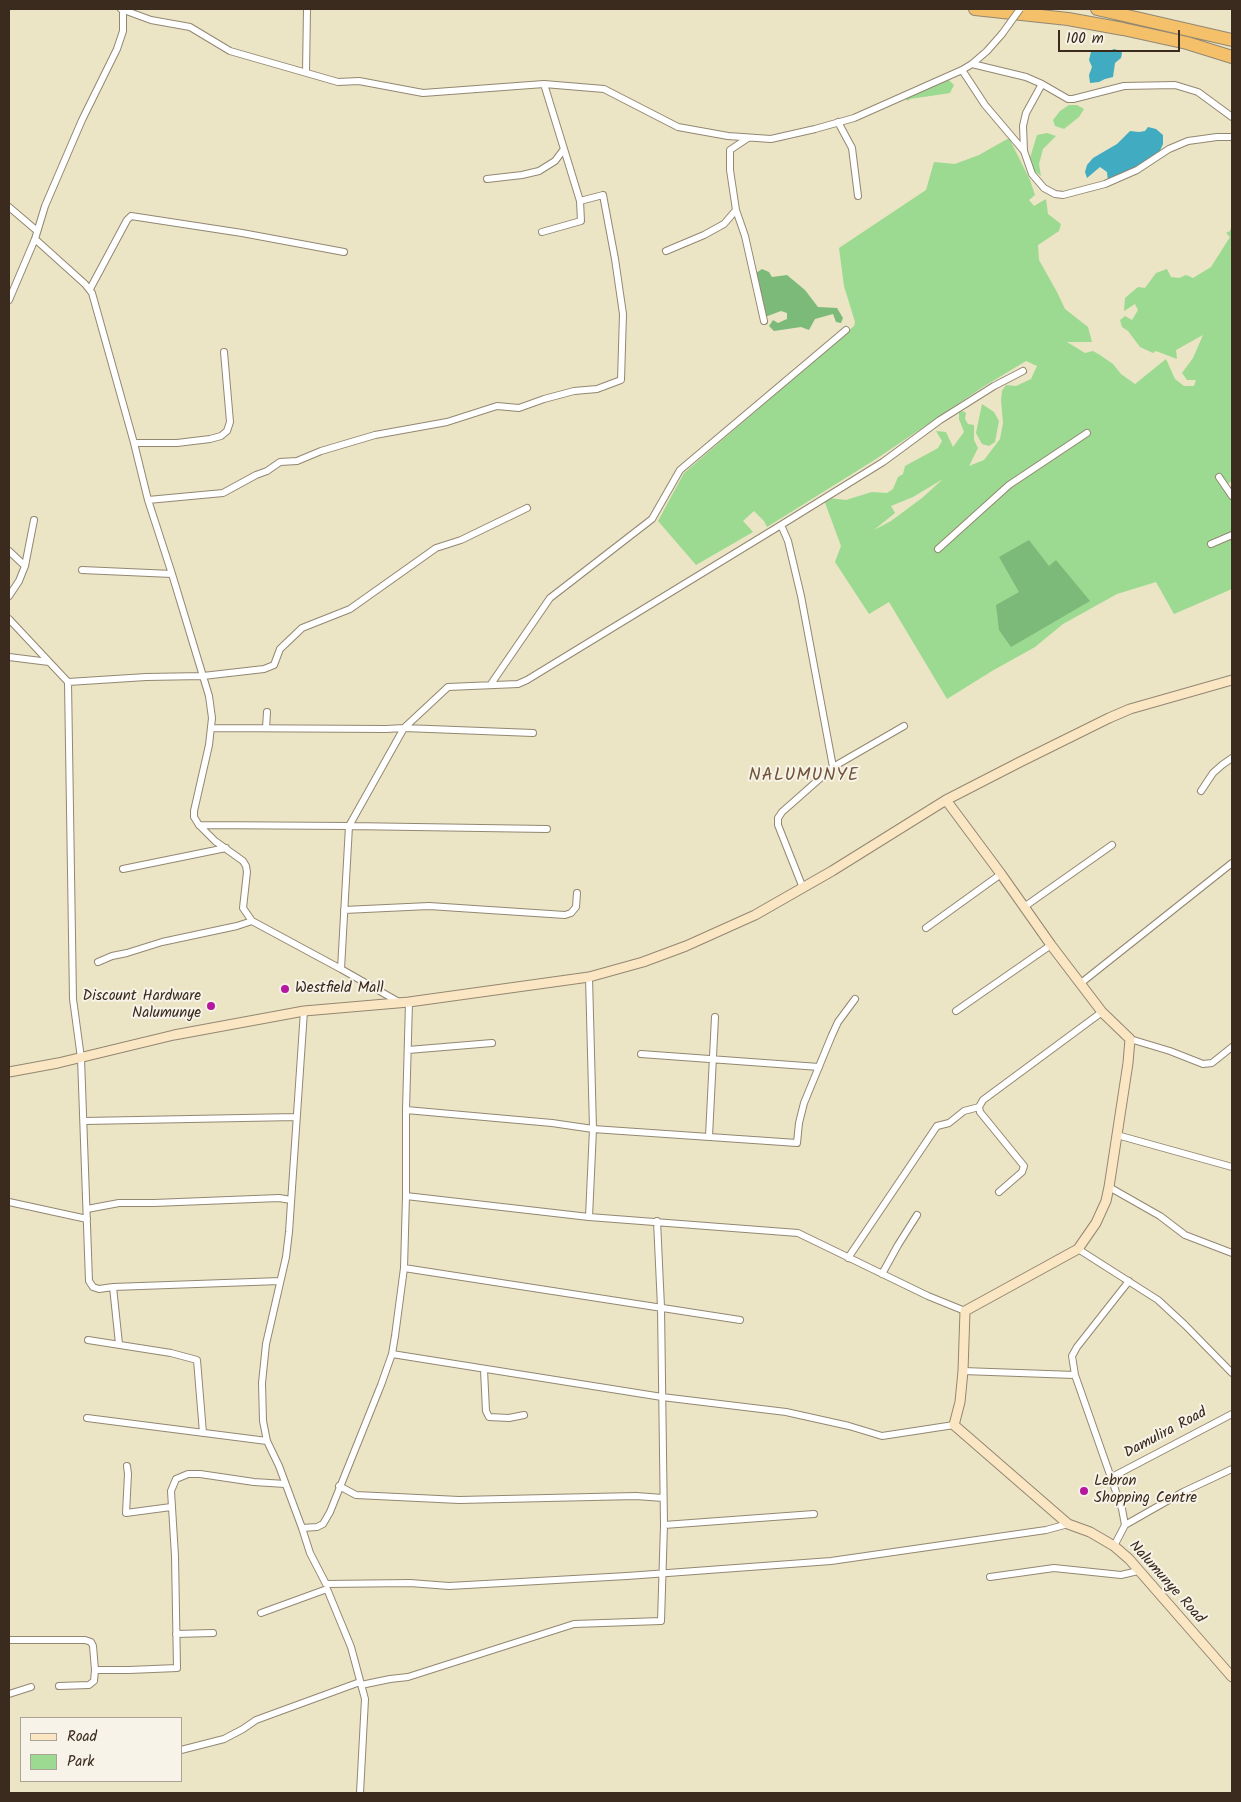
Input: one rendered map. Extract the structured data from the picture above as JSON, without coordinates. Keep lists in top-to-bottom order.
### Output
{
  "streets": {
    "street": ["Damulira Road", "Nalumunye Road"]
  },
  "districts": ["NALUMUNYE"],
  "places": ["Westfield Mall", "Discount Hardware Nalumunye", "Lebron Shopping Centre"],
  "legend": ["Road", "Park"],
  "scale_bar": "100 m"
}
